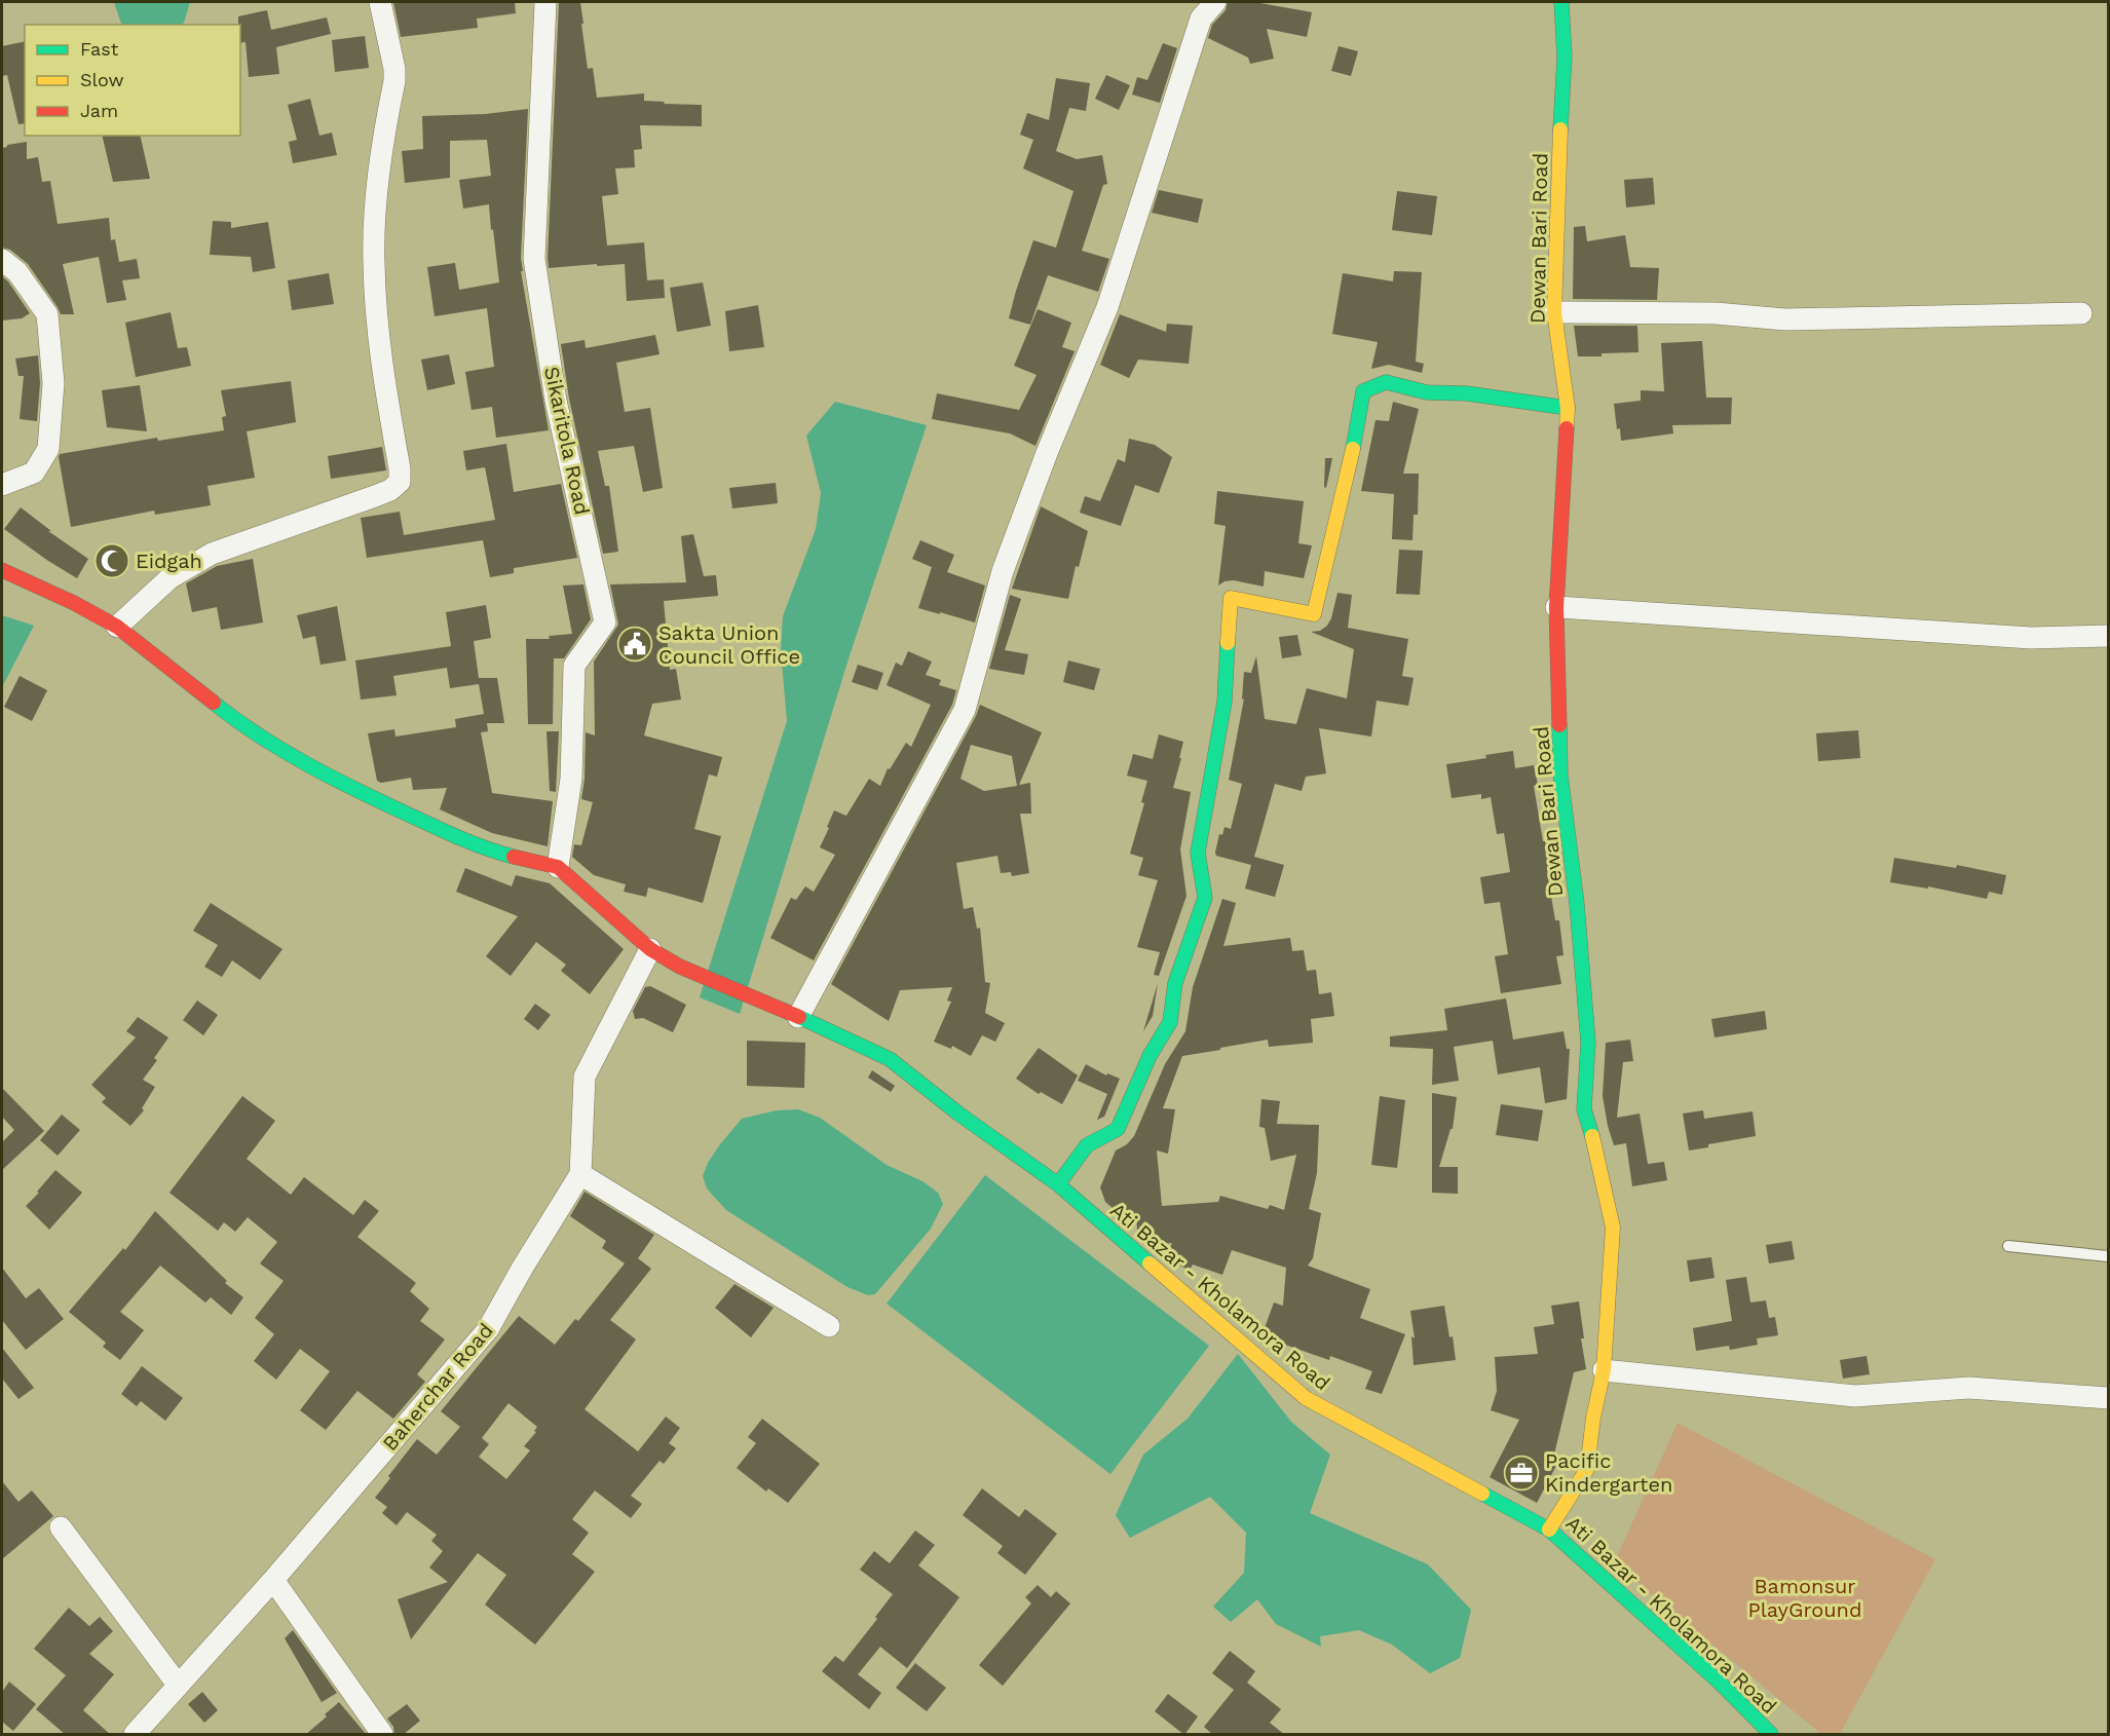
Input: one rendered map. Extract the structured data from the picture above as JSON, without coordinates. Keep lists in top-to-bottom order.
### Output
{
  "streets": {
    "street": [
      "Dewan Bari Road",
      "Sikaritola Road",
      "Ati Bazar - Kholamora Road",
      "Baherchar Road"
    ]
  },
  "crossings": [
    ["Dewan Bari Road", "Ati Bazar - Kholamora Road"],
    ["Ati Bazar - Kholamora Road", "Baherchar Road"]
  ],
  "parks": ["Bamonsur PlayGround"],
  "places": {
    "mosque": ["Eidgah"],
    "public building": ["Sakta Union Council Office"],
    "office": ["Pacific Kindergarten"]
  },
  "legend": ["Fast", "Slow", "Jam"]
}
